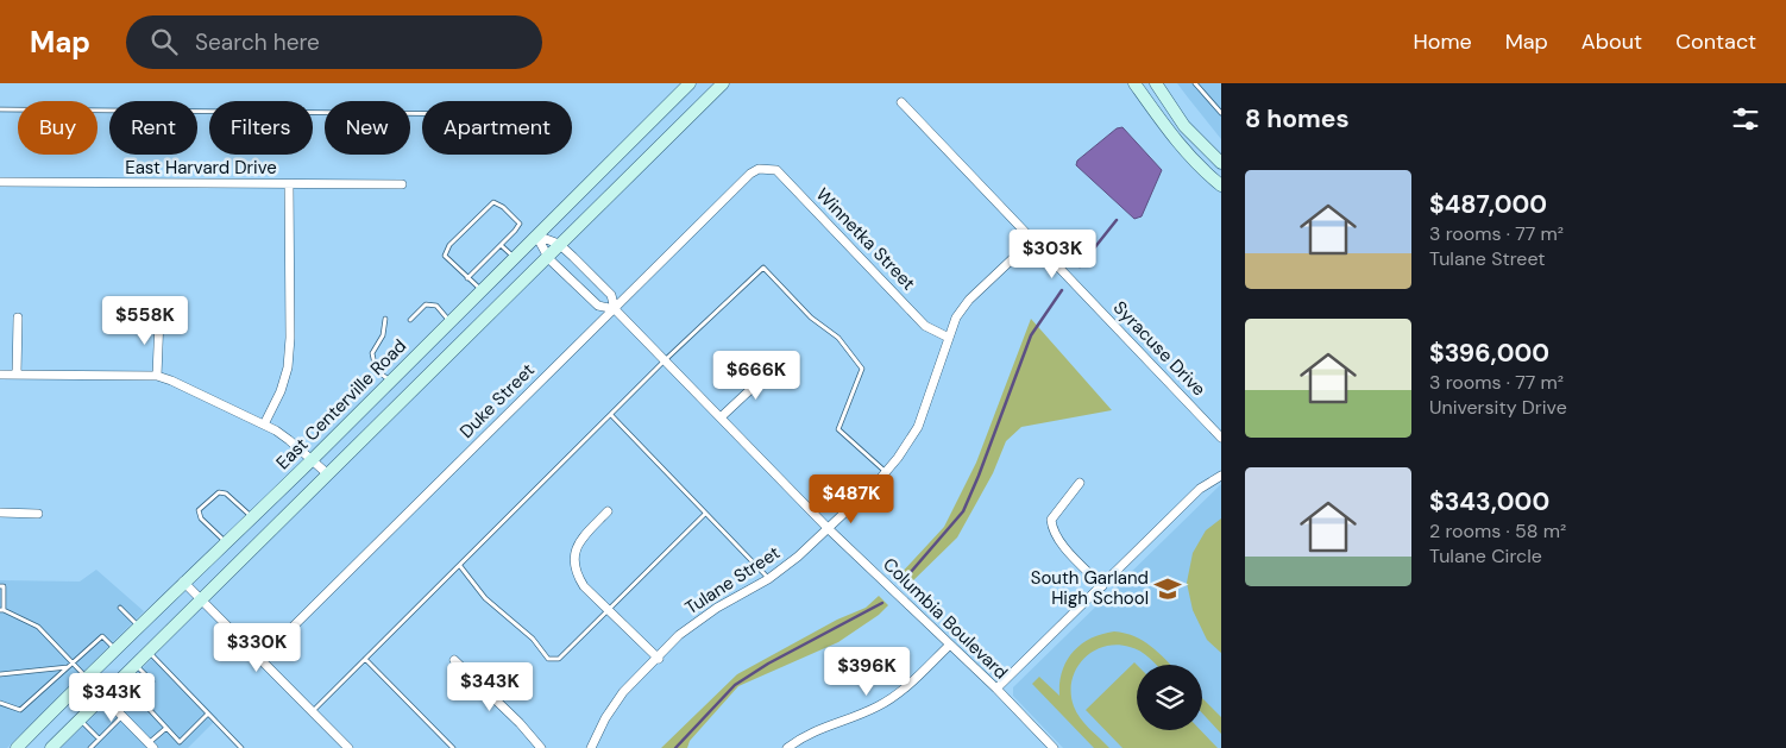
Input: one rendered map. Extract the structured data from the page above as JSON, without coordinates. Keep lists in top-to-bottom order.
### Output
{
  "streets": {
    "main road": ["East Centerville Road"],
    "street": [
      "East Harvard Drive",
      "Winnetka Street",
      "Syracuse Drive",
      "Duke Street",
      "Tulane Street",
      "Columbia Boulevard"
    ]
  },
  "crossings": [
    ["Winnetka Street", "Duke Street"],
    ["Winnetka Street", "Tulane Street"],
    ["Syracuse Drive", "Tulane Street"],
    ["Duke Street", "Columbia Boulevard"],
    ["East Centerville Road", "Columbia Boulevard"],
    ["Tulane Street", "Columbia Boulevard"]
  ],
  "places": {
    "school or university": ["South Garland High School"]
  },
  "page": {
    "header": "Map",
    "search": "Search here",
    "nav": [
      "Home",
      "Map",
      "About",
      "Contact"
    ],
    "heading": "8 homes",
    "chip": [
      "Buy",
      "Rent",
      "Filters",
      "New",
      "Apartment"
    ],
    "list": [
      {
        "name": "$487,000",
        "note": "3 rooms · 77 m² · Tulane Street"
      },
      {
        "name": "$396,000",
        "note": "3 rooms · 77 m² · University Drive"
      },
      {
        "name": "$343,000",
        "note": "2 rooms · 58 m² · Tulane Circle"
      }
    ],
    "price": [
      "$303K",
      "$558K",
      "$666K",
      "$487K",
      "$330K",
      "$396K",
      "$343K",
      "$343K"
    ]
  }
}
